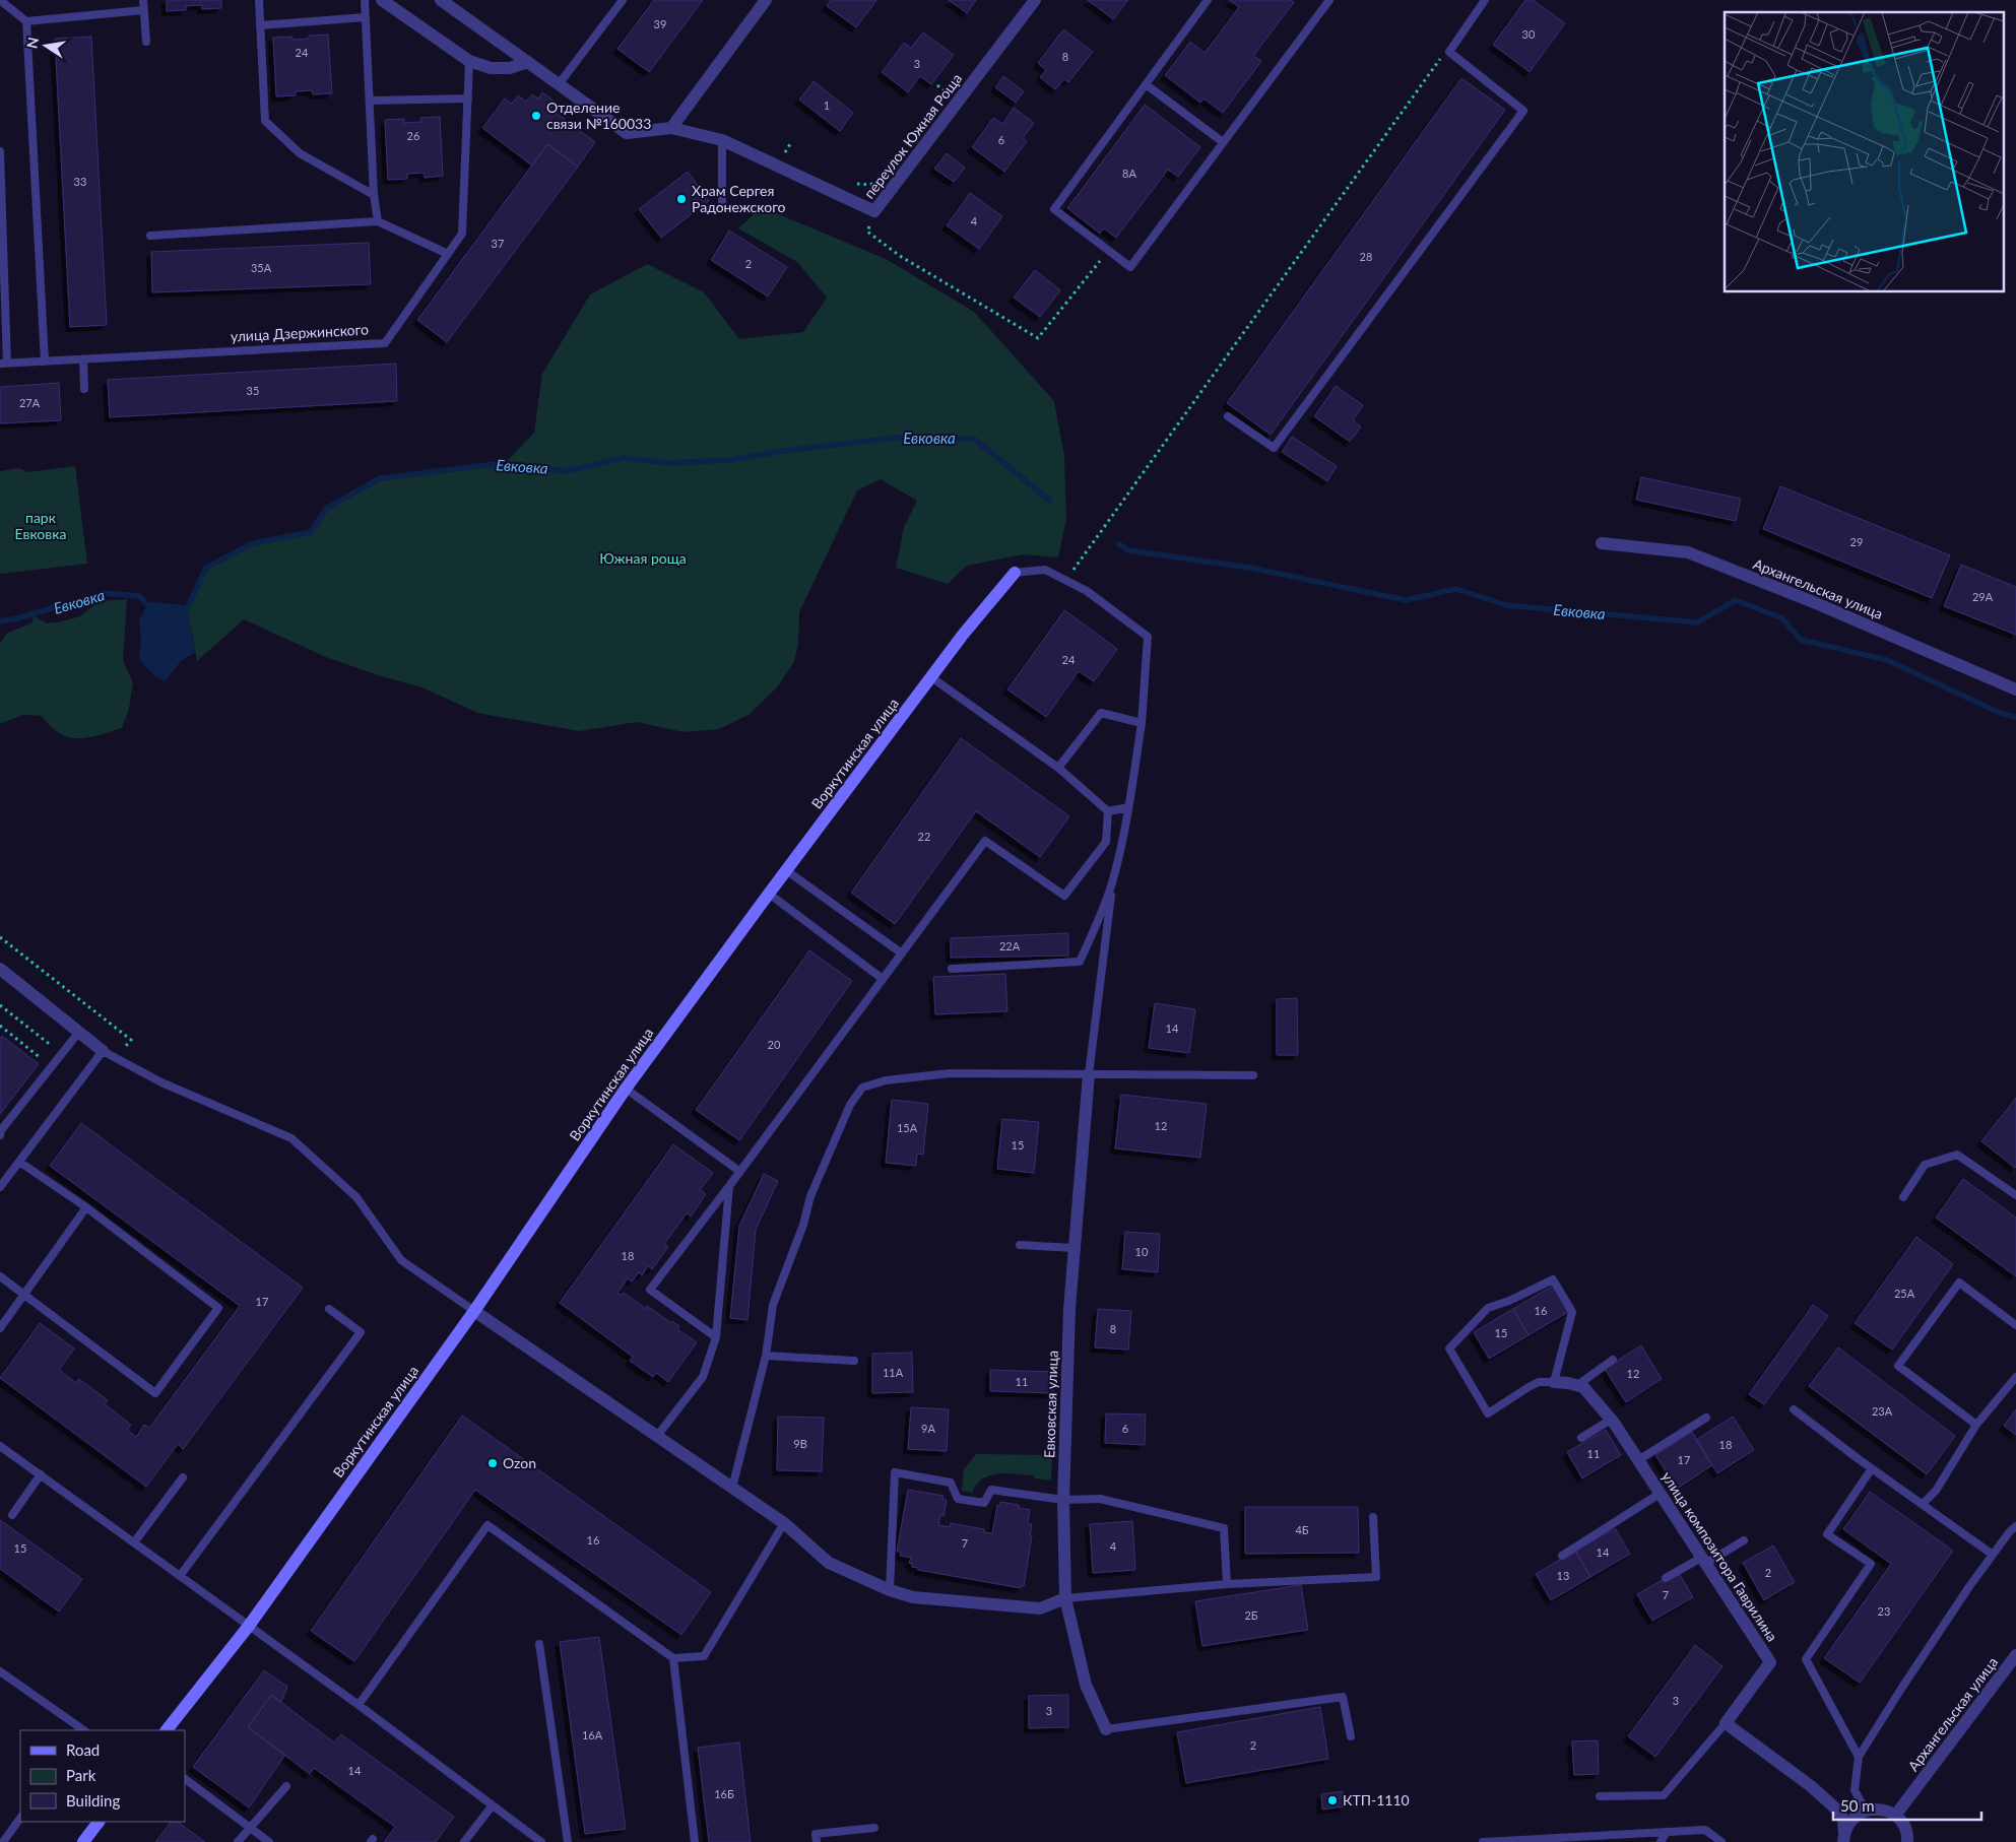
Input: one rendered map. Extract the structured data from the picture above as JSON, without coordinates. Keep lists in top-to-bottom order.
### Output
{
  "streets": {
    "street": [
      "переулок Южная Роща",
      "Архангельская улица",
      "Воркутинская улица",
      "Евковская улица",
      "улица композитора Гаврилина"
    ],
    "lane": ["улица Дзержинского"]
  },
  "water": ["Евковка"],
  "parks": ["парк Евковка", "Южная роща"],
  "places": [
    "Отделение связи №160033",
    "Храм Сергея Радонежского",
    "Ozon",
    "КТП-1110"
  ],
  "house_numbers": [
    "39",
    "30",
    "24",
    "8",
    "3",
    "1",
    "26",
    "6",
    "8А",
    "33",
    "4",
    "37",
    "28",
    "2",
    "35А",
    "35",
    "27А",
    "29",
    "29А",
    "24",
    "22",
    "22А",
    "14",
    "20",
    "12",
    "15А",
    "15",
    "10",
    "18",
    "25А",
    "17",
    "16",
    "8",
    "15",
    "11А",
    "12",
    "11",
    "23А",
    "9А",
    "6",
    "9В",
    "18",
    "11",
    "17",
    "4Б",
    "16",
    "7",
    "4",
    "15",
    "14",
    "2",
    "13",
    "7",
    "23",
    "2Б",
    "3",
    "3",
    "16А",
    "2",
    "14",
    "16Б"
  ],
  "legend": ["Road", "Park", "Building"],
  "scale_bar": "50 m",
  "north": "left"
}
